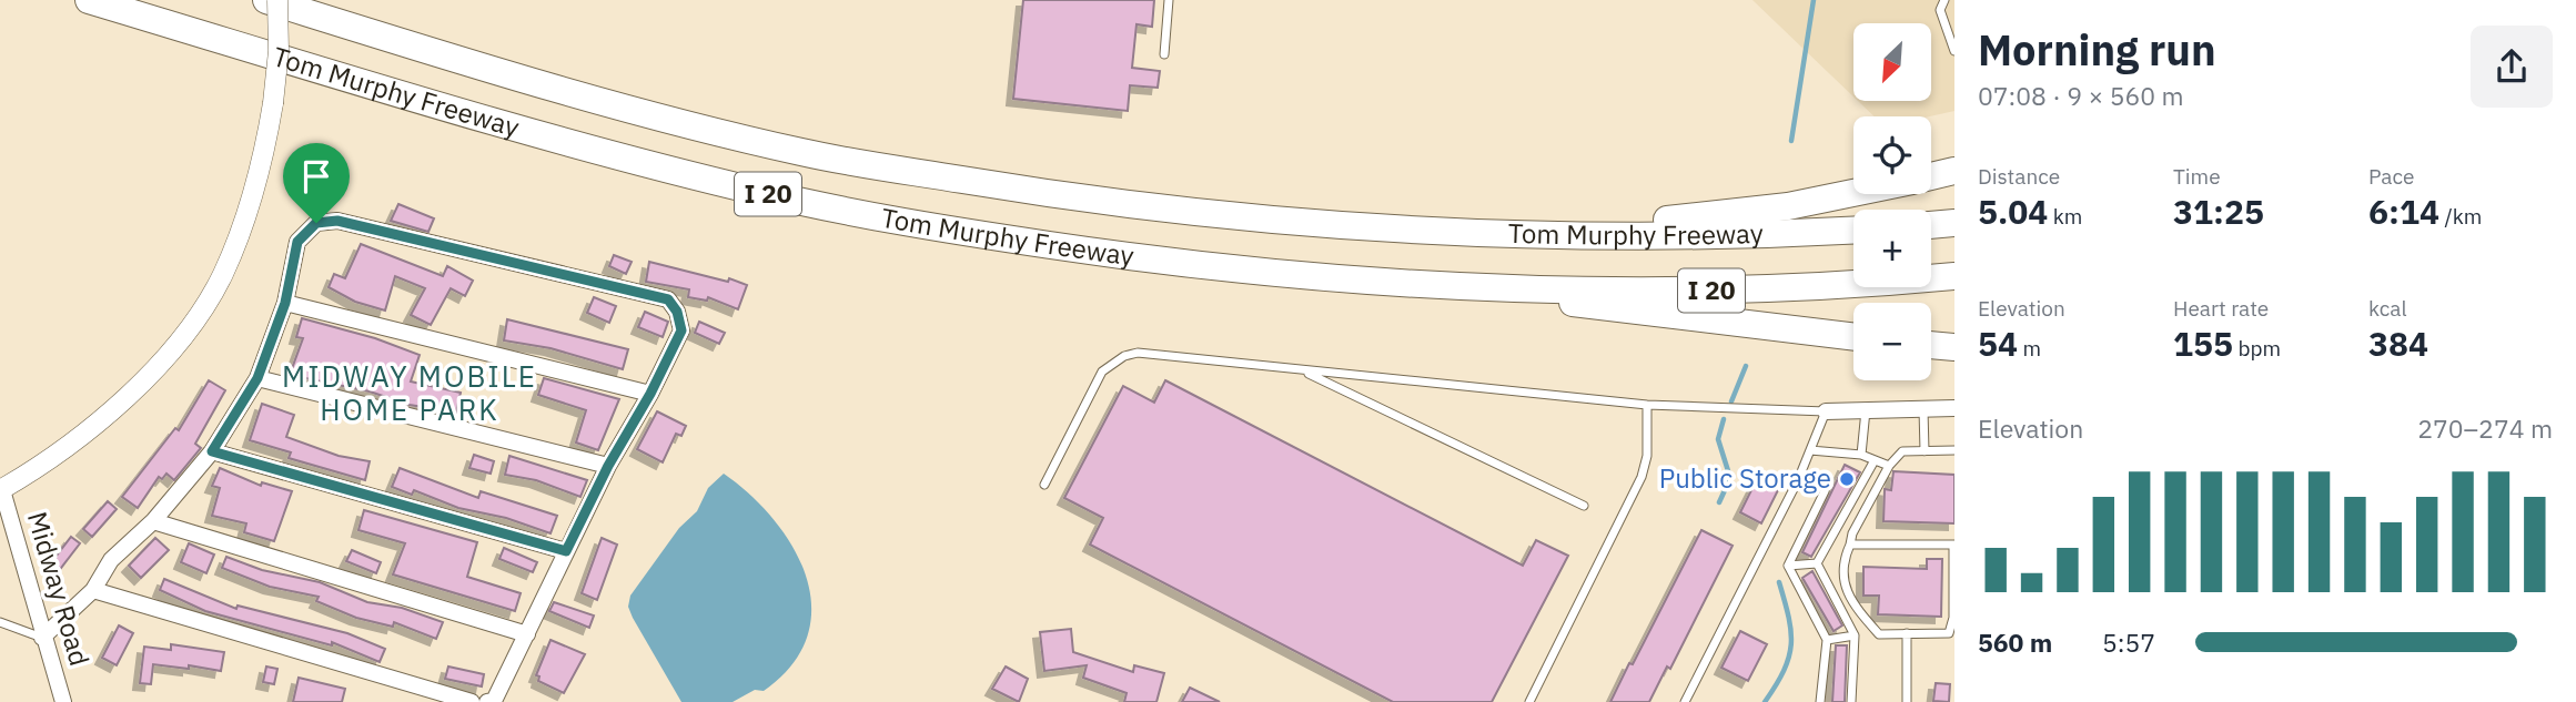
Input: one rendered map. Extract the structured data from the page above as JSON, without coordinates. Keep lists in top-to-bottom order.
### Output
{
  "streets": {
    "highway": ["Tom Murphy Freeway", "I 20"],
    "street": ["Midway Road"]
  },
  "districts": ["MIDWAY MOBILE HOME PARK"],
  "places": ["Public Storage"],
  "north": "bottom left",
  "page": {
    "heading": ["Morning run", "07:08 · 9 × 560 m"],
    "map_buttons": ["+", "−"],
    "stats": [
      ["Distance", "5.04 km"],
      ["Time", "31:25"],
      ["Pace", "6:14 /km"],
      ["Elevation", "54 m"],
      ["Heart rate", "155 bpm"],
      ["kcal", "384"]
    ],
    "chart": ["Elevation", "270–274 m"],
    "list": [
      {
        "name": "560 m",
        "note": "5:57"
      }
    ]
  }
}
